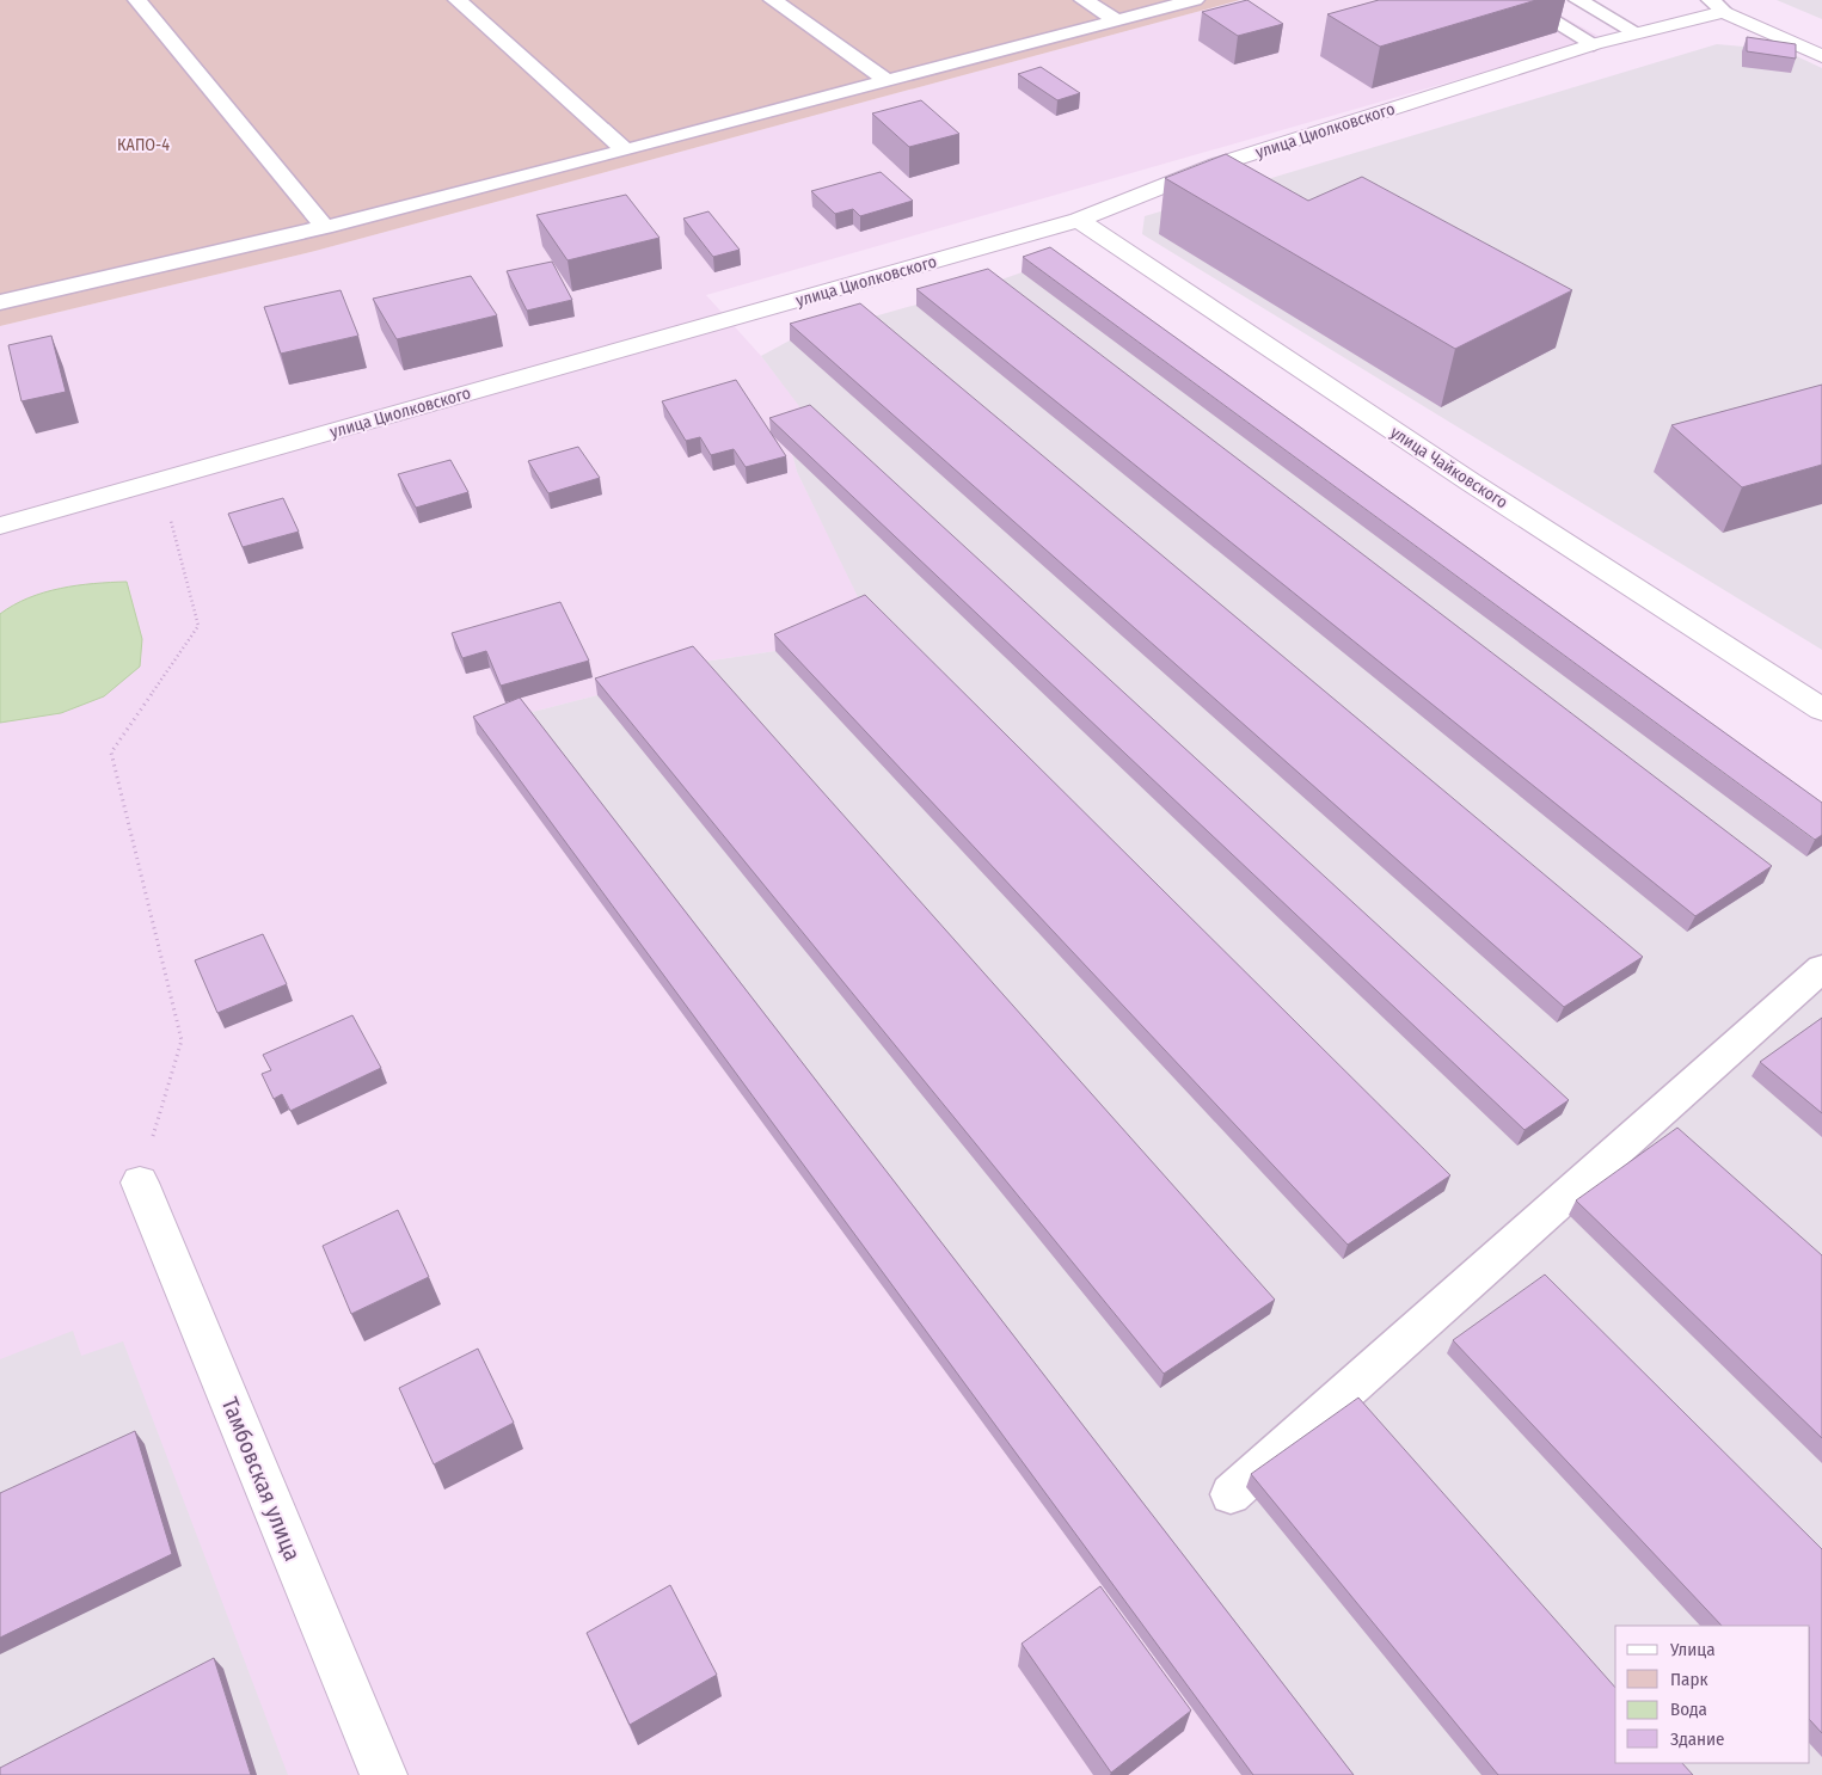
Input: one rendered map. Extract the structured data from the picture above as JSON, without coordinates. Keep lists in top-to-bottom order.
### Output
{
  "streets": {
    "street": ["улица Циолковского", "улица Чайковского", "Тамбовская улица"]
  },
  "crossings": [
    ["улица Циолковского", "улица Чайковского"]
  ],
  "parks": ["КАПО-4"],
  "legend": [
    "Улица",
    "Парк",
    "Вода",
    "Здание"
  ]
}
